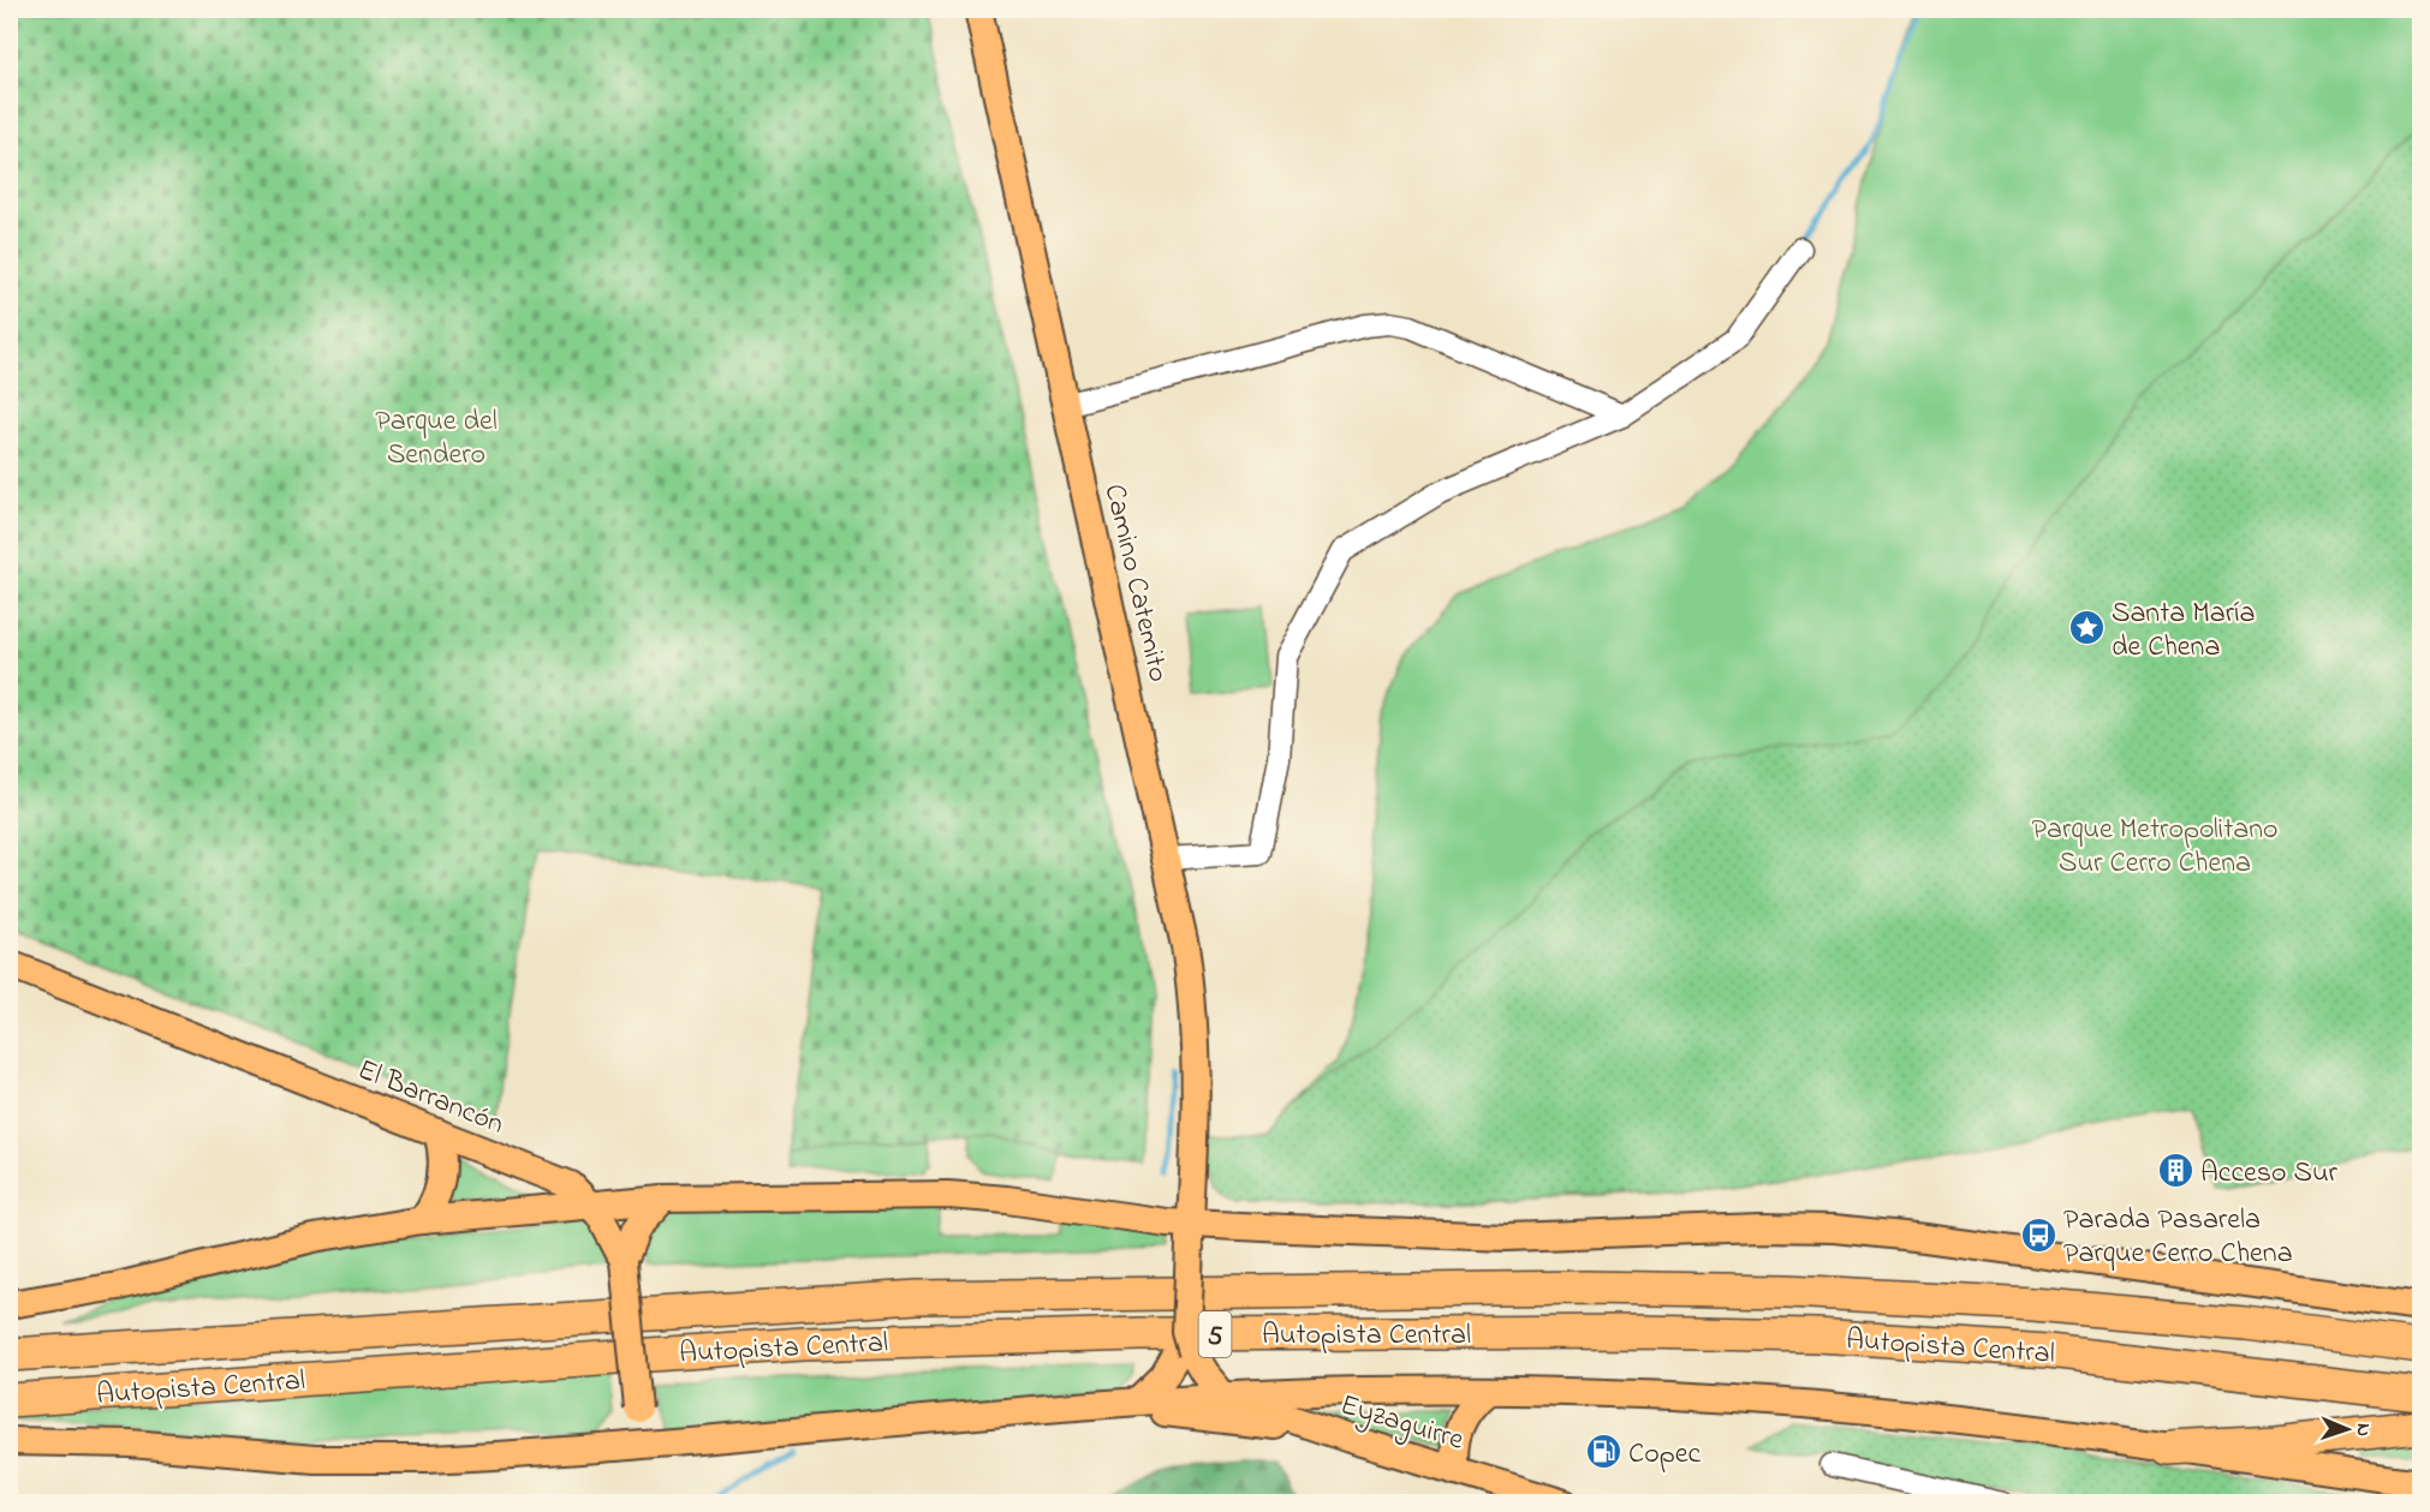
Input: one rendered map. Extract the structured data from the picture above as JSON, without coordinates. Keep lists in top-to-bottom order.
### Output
{
  "streets": {
    "highway": ["Autopista Central", "5"],
    "main road": ["Camino Catemito", "El Barrancón", "Eyzaguirre"]
  },
  "parks": ["Parque del Sendero", "Parque Metropolitano Sur Cerro Chena"],
  "places": {
    "place": ["Santa María de Chena"],
    "building": ["Acceso Sur"],
    "bus stop": ["Parada Pasarela Parque Cerro Chena"],
    "fuel station": ["Copec"]
  },
  "north": "right"
}
